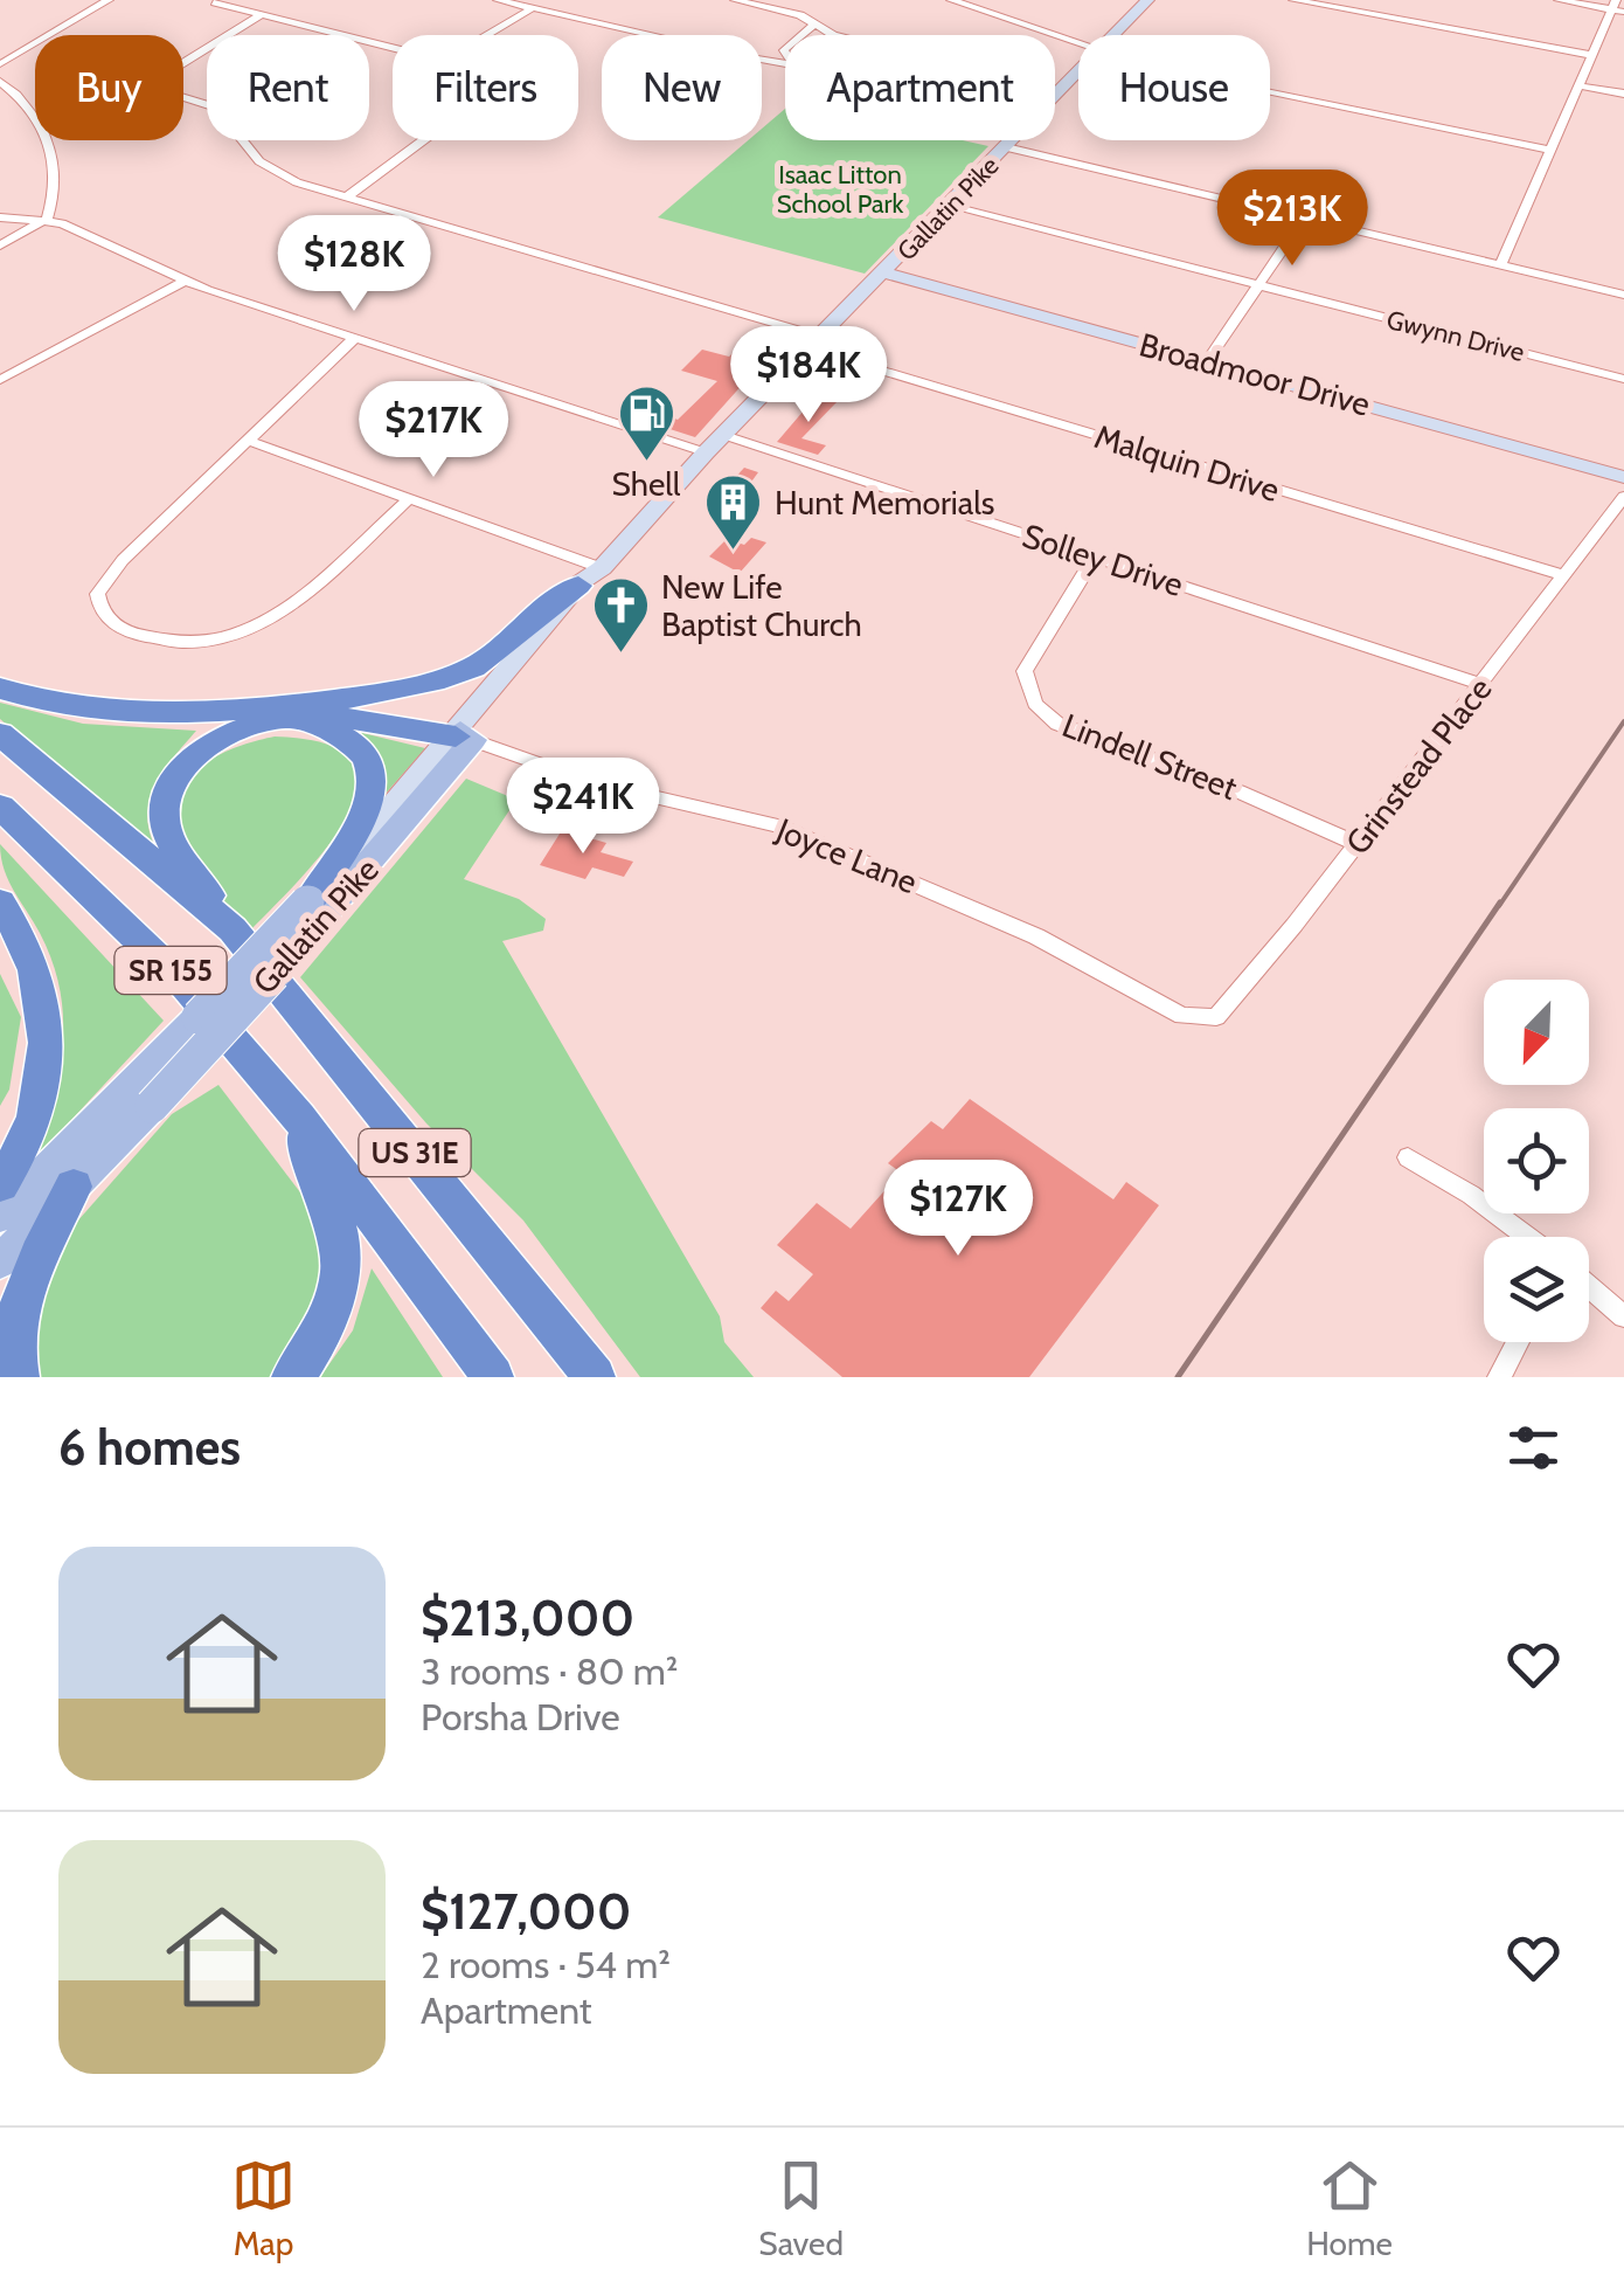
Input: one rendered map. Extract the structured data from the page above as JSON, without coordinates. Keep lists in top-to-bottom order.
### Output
{
  "streets": {
    "highway": ["SR 155", "US 31E"],
    "main road": ["Gallatin Pike", "Broadmoor Drive"],
    "street": [
      "Gwynn Drive",
      "Malquin Drive",
      "Solley Drive",
      "Lindell Street",
      "Grinstead Place",
      "Joyce Lane"
    ]
  },
  "crossings": [
    ["Gallatin Pike", "Gwynn Drive"],
    ["Gallatin Pike", "Broadmoor Drive"],
    ["Gallatin Pike", "Malquin Drive"],
    ["Gallatin Pike", "Solley Drive"],
    ["Gallatin Pike", "Joyce Lane"],
    ["Malquin Drive", "Grinstead Place"],
    ["Solley Drive", "Lindell Street"],
    ["Solley Drive", "Grinstead Place"],
    ["Lindell Street", "Grinstead Place"],
    ["Grinstead Place", "Joyce Lane"],
    ["SR 155", "US 31E"]
  ],
  "parks": ["Isaac Litton School Park"],
  "places": {
    "fuel station": ["Shell"],
    "building": ["Hunt Memorials"],
    "church": ["New Life Baptist Church"]
  },
  "north": "bottom left",
  "page": {
    "chip": [
      "Buy",
      "Rent",
      "Filters",
      "New",
      "Apartment",
      "House"
    ],
    "price": [
      "$213K",
      "$128K",
      "$184K",
      "$217K",
      "$241K",
      "$127K"
    ],
    "heading": "6 homes",
    "list": [
      {
        "name": "$213,000",
        "note": "3 rooms · 80 m² · Porsha Drive"
      },
      {
        "name": "$127,000",
        "note": "2 rooms · 54 m² · Apartment"
      }
    ],
    "tabs": ["Map", "Saved", "Home"]
  }
}
